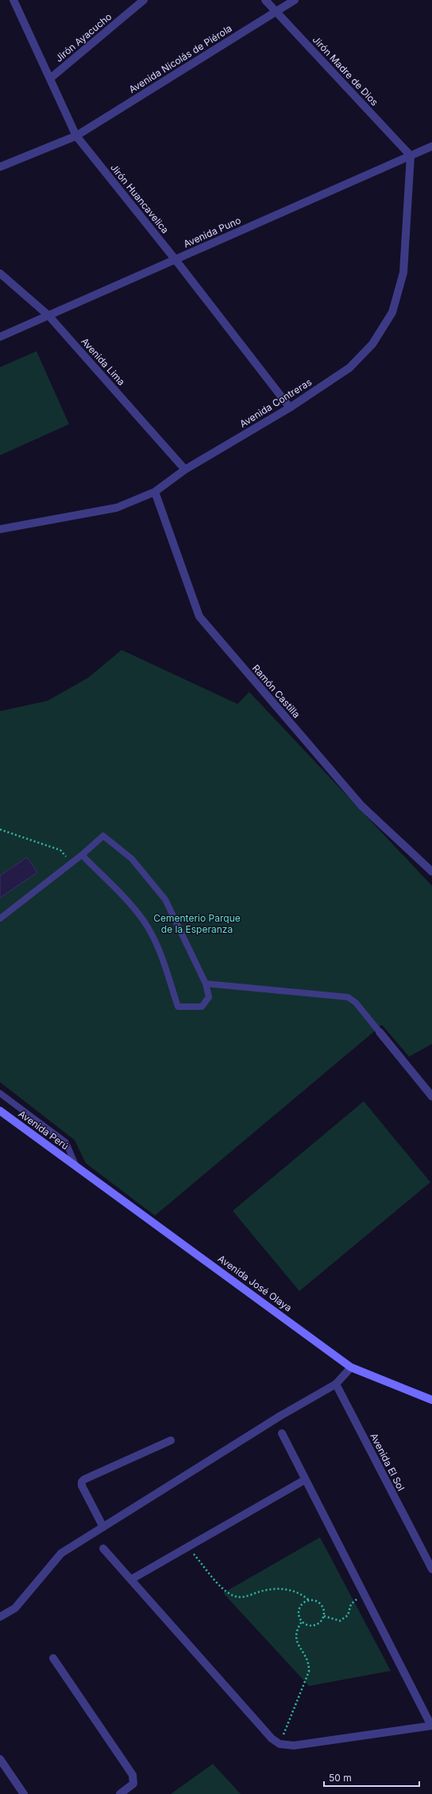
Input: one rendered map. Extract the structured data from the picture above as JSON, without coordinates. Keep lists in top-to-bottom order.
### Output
{
  "streets": {
    "main road": ["Avenida Perú", "Avenida José Olaya"],
    "street": [
      "Jirón Ayacucho",
      "Avenida Nicolás de Piérola",
      "Jirón Madre de Dios",
      "Jirón Huancavelica",
      "Avenida Puno",
      "Avenida Lima",
      "Avenida Contreras",
      "Ramón Castilla",
      "Avenida El Sol"
    ]
  },
  "crossings": [
    ["Jirón Ayacucho", "Jirón Huancavelica"],
    ["Avenida Nicolás de Piérola", "Jirón Madre de Dios"],
    ["Avenida Nicolás de Piérola", "Jirón Huancavelica"],
    ["Jirón Madre de Dios", "Avenida Puno"],
    ["Jirón Madre de Dios", "Avenida Contreras"],
    ["Jirón Huancavelica", "Avenida Puno"],
    ["Jirón Huancavelica", "Avenida Contreras"],
    ["Avenida Puno", "Avenida Lima"],
    ["Avenida Puno", "Avenida Contreras"],
    ["Avenida Lima", "Avenida Contreras"],
    ["Avenida Contreras", "Ramón Castilla"],
    ["Avenida Perú", "Avenida José Olaya"]
  ],
  "parks": ["Cementerio Parque de la Esperanza"],
  "scale_bar": "50 m"
}
